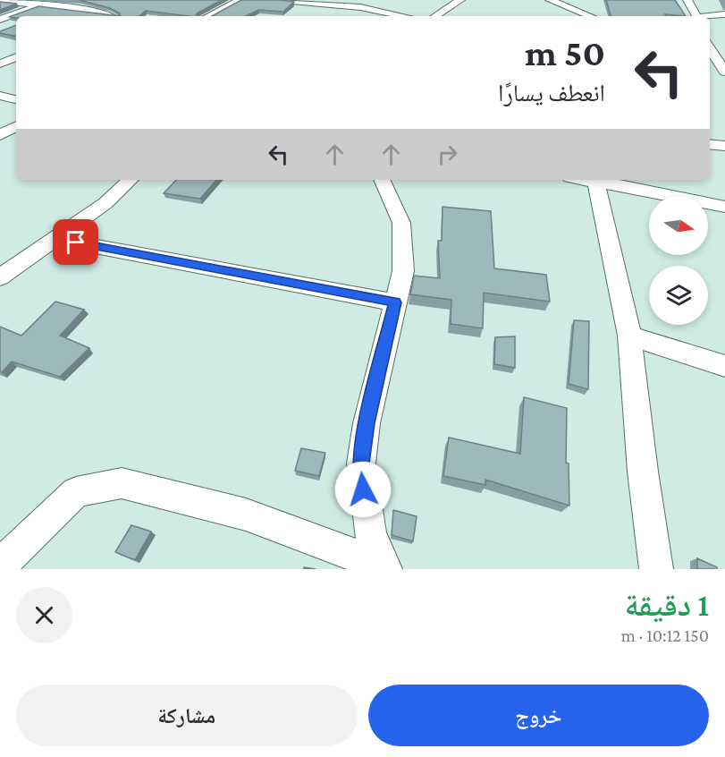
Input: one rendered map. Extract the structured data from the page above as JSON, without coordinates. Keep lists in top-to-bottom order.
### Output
{
  "north": "right",
  "page": {
    "turn": ["50 m", "انعطف يسارًا"],
    "heading": ["1 دقيقة", "150 m · 10:12"],
    "buttons": ["خروج", "مشاركة"]
  }
}
